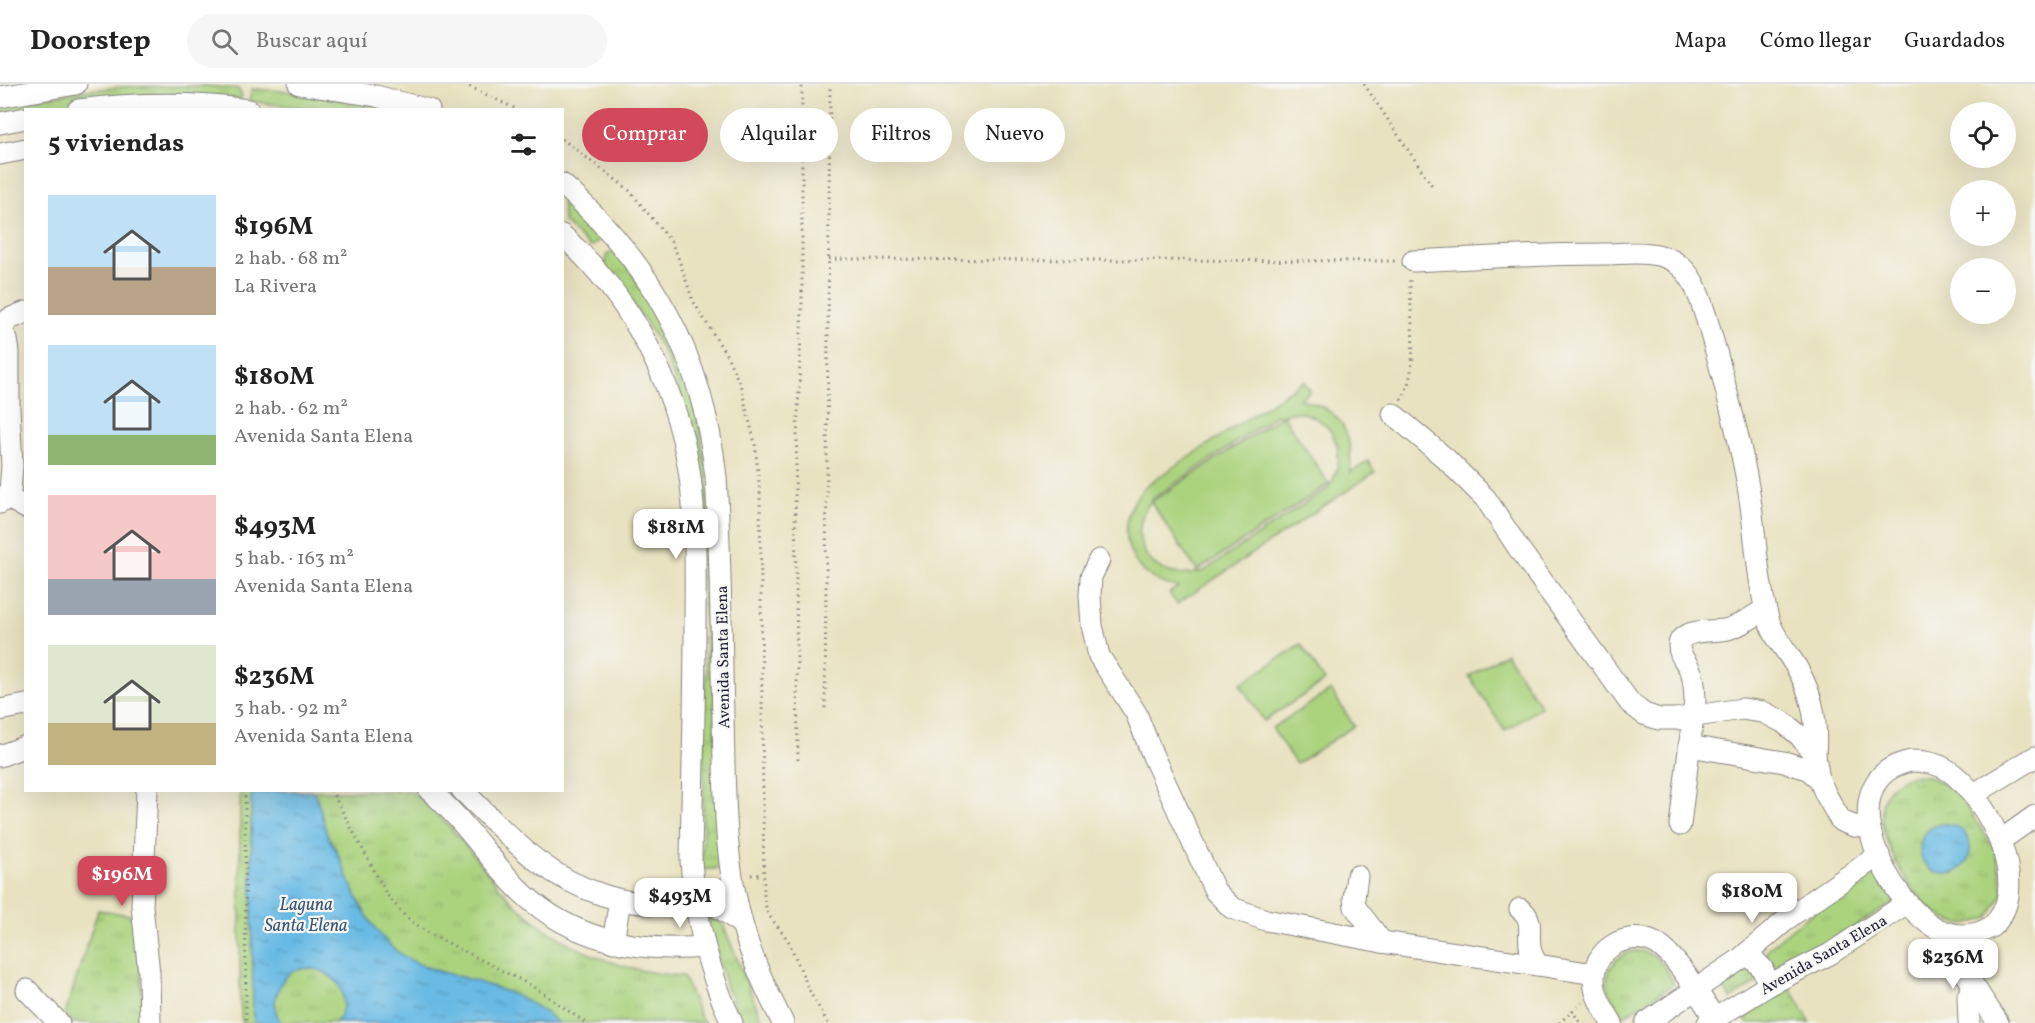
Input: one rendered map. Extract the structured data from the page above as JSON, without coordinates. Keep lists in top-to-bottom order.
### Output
{
  "streets": {
    "street": ["Avenida Santa Elena"]
  },
  "water": ["Laguna Santa Elena"],
  "page": {
    "header": "Doorstep",
    "search": "Buscar aquí",
    "nav": ["Mapa", "Cómo llegar", "Guardados"],
    "map_buttons": ["+", "−"],
    "chip": [
      "Comprar",
      "Alquilar",
      "Filtros",
      "Nuevo"
    ],
    "heading": "5 viviendas",
    "list": [
      {
        "name": "$196M",
        "note": "2 hab. · 68 m² · La Rivera"
      },
      {
        "name": "$180M",
        "note": "2 hab. · 62 m² · Avenida Santa Elena"
      },
      {
        "name": "$493M",
        "note": "5 hab. · 163 m² · Avenida Santa Elena"
      },
      {
        "name": "$236M",
        "note": "3 hab. · 92 m² · Avenida Santa Elena"
      }
    ],
    "price": [
      "$181M",
      "$196M",
      "$180M",
      "$493M",
      "$236M"
    ]
  }
}
